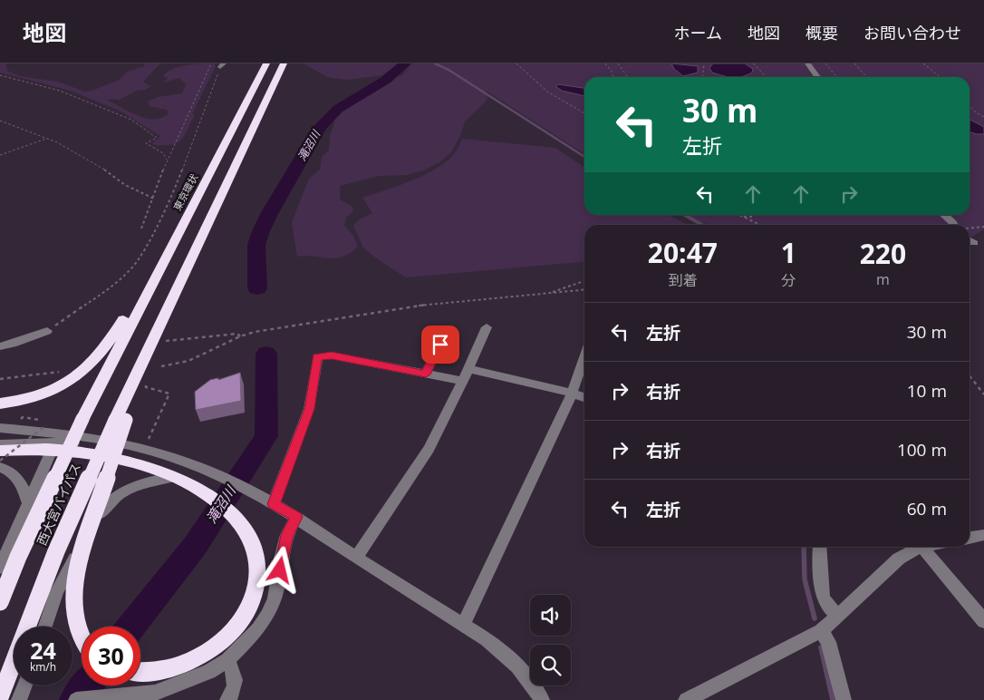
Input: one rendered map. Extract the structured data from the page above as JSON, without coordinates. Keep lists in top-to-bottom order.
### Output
{
  "streets": {
    "highway": ["東京環状", "西大宮バイパス"]
  },
  "crossings": [
    ["東京環状", "西大宮バイパス"]
  ],
  "water": ["滝沼川"],
  "page": {
    "header": "地図",
    "nav": [
      "ホーム",
      "地図",
      "概要",
      "お問い合わせ"
    ],
    "turn": ["30 m", "左折"],
    "eta": [
      "20:47",
      "到着",
      "1",
      "分",
      "220",
      "m"
    ],
    "list": [
      {
        "name": "左折",
        "value": "30 m"
      },
      {
        "name": "右折",
        "value": "10 m"
      },
      {
        "name": "右折",
        "value": "100 m"
      },
      {
        "name": "左折",
        "value": "60 m"
      }
    ],
    "speed": "24 km/h",
    "limit": "30"
  }
}
